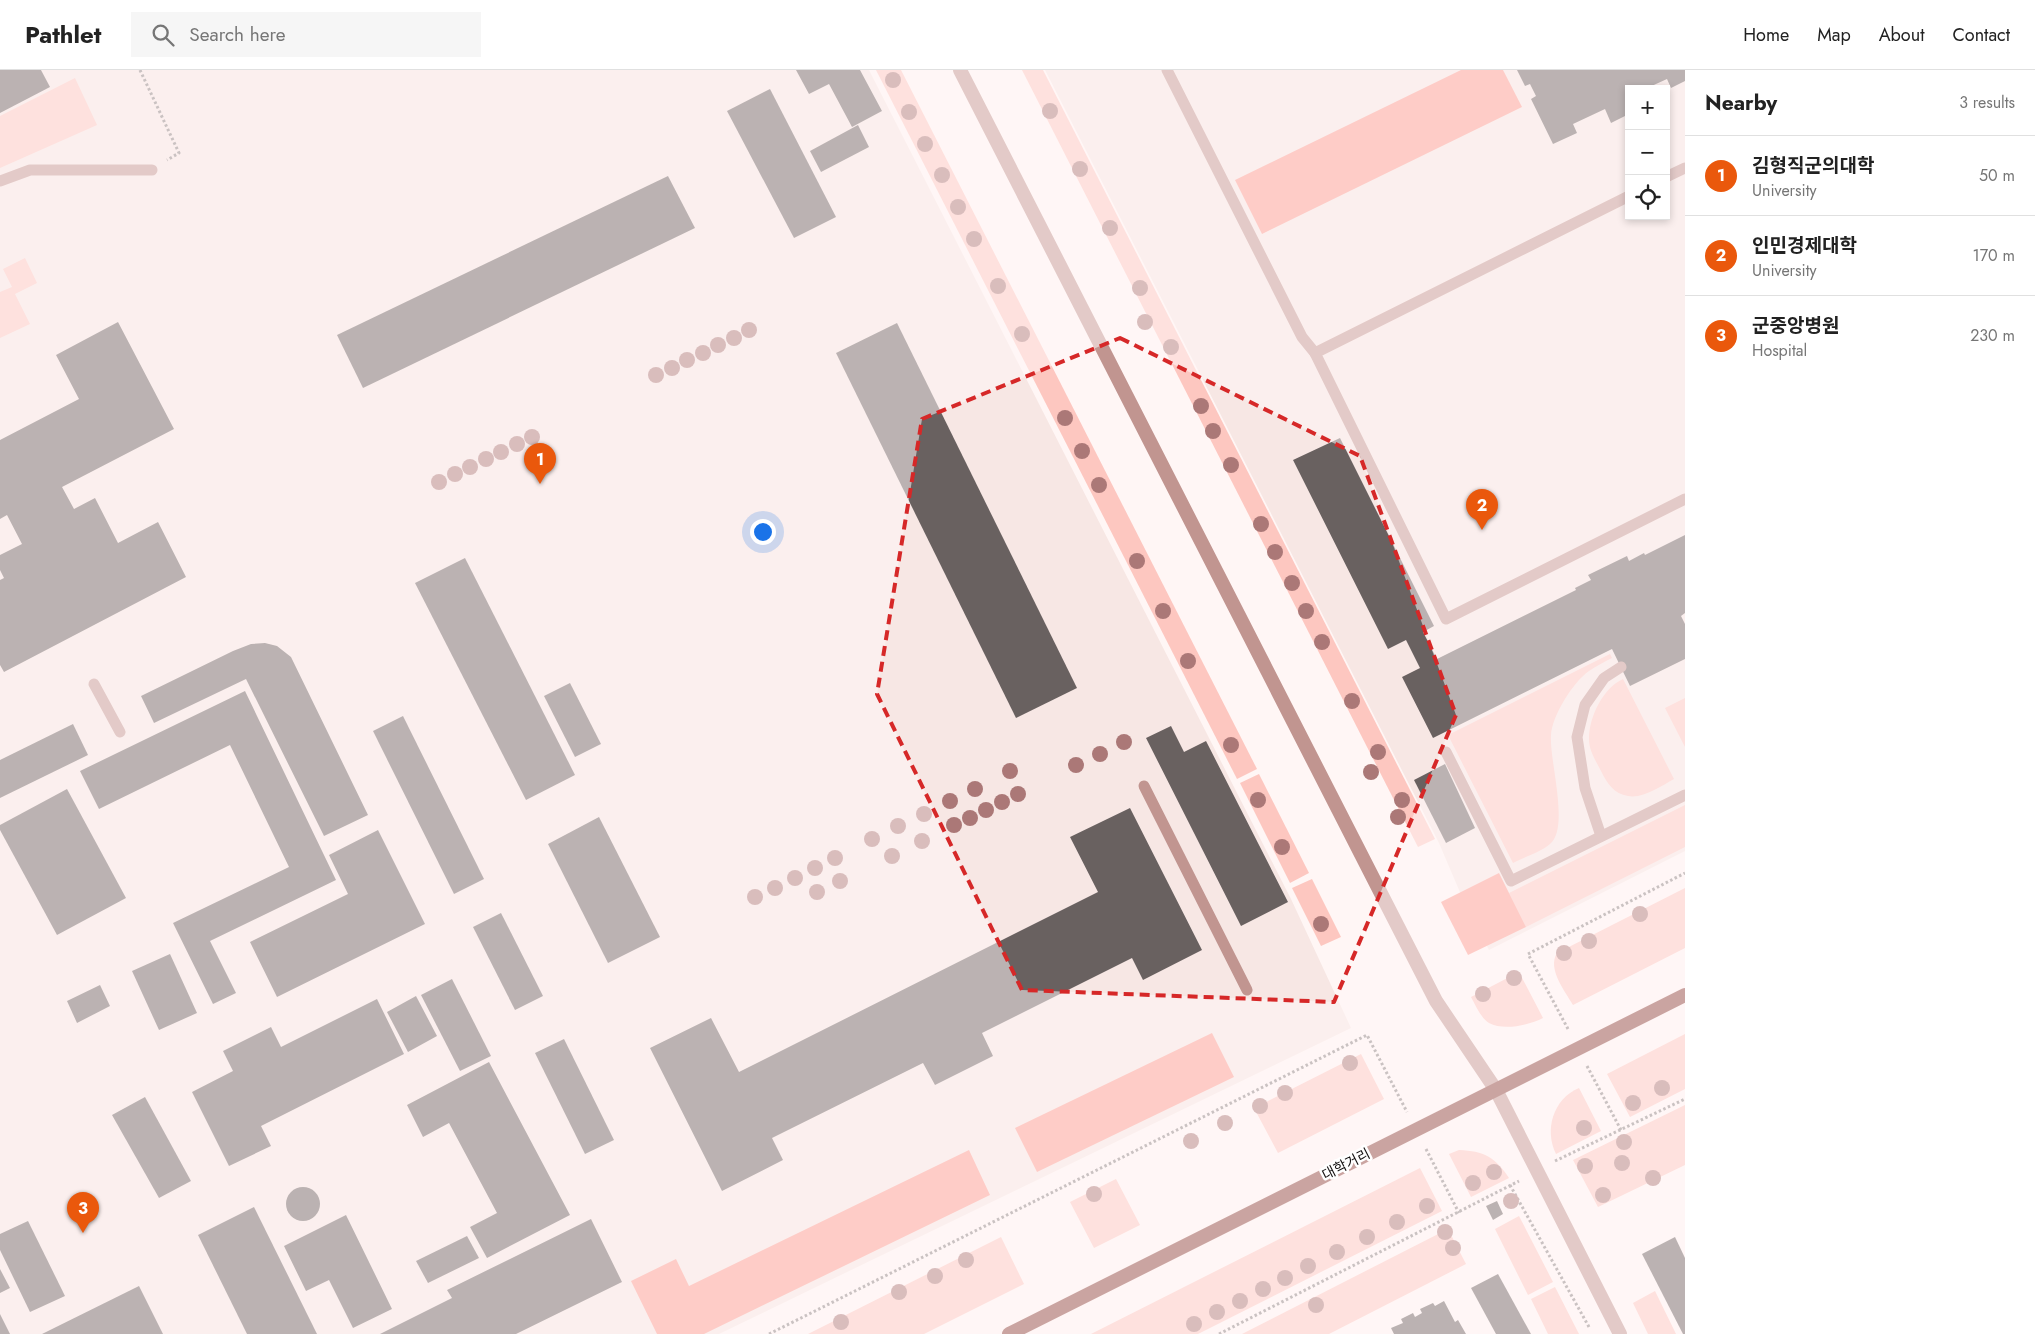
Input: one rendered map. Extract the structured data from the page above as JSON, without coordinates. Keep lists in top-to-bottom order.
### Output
{
  "streets": {
    "main road": ["대학거리"]
  },
  "page": {
    "header": "Pathlet",
    "search": "Search here",
    "nav": [
      "Home",
      "Map",
      "About",
      "Contact"
    ],
    "heading": ["Nearby", "3 results"],
    "map_buttons": ["+", "−"],
    "list": [
      {
        "mark": "1",
        "name": "김형직군의대학",
        "note": "University",
        "value": "50 m"
      },
      {
        "mark": "2",
        "name": "인민경제대학",
        "note": "University",
        "value": "170 m"
      },
      {
        "mark": "3",
        "name": "군중앙병원",
        "note": "Hospital",
        "value": "230 m"
      }
    ],
    "pins": ["1", "2", "3"]
  }
}
